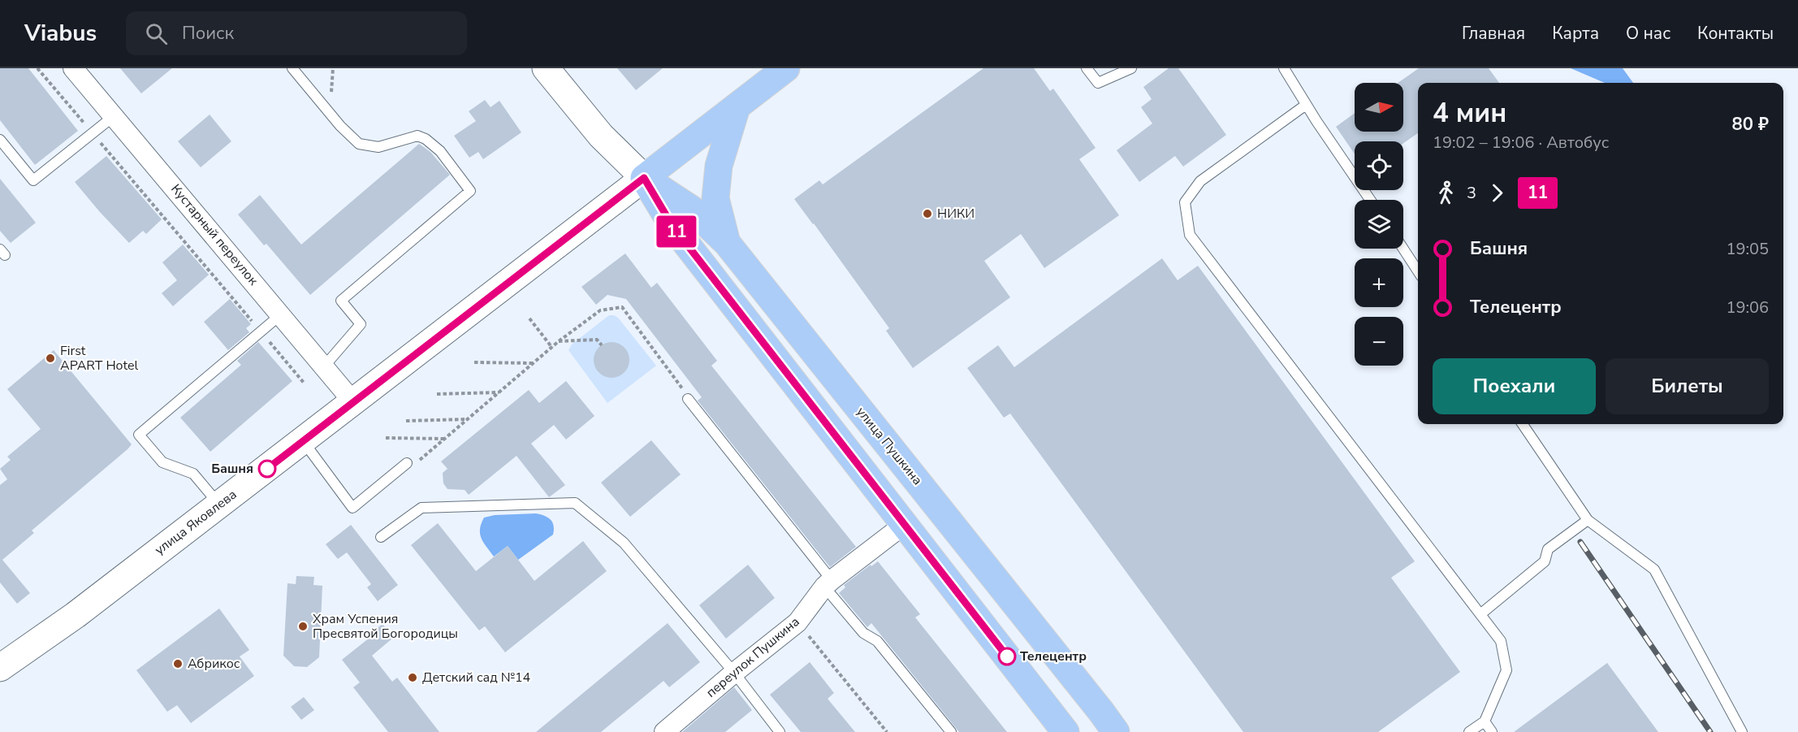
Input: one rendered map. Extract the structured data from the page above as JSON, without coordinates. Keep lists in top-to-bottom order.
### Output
{
  "streets": {
    "main road": ["улица Пушкина", "улица Яковлева"],
    "street": ["Кустарный переулок", "переулок Пушкина"]
  },
  "crossings": [
    ["Кустарный переулок", "улица Яковлева"],
    ["улица Пушкина", "улица Яковлева"],
    ["улица Пушкина", "переулок Пушкина"]
  ],
  "places": [
    "НИКИ",
    "First APART Hotel",
    "Башня",
    "Храм Успения Пресвятой Богородицы",
    "Телецентр",
    "Абрикос",
    "Детский сад №14"
  ],
  "lines": ["bus line 11"],
  "north": "right",
  "page": {
    "header": "Viabus",
    "search": "Поиск",
    "nav": [
      "Главная",
      "Карта",
      "О нас",
      "Контакты"
    ],
    "on_map": "11",
    "map_buttons": ["+", "−"],
    "heading": ["4 мин", "19:02 – 19:06 · Автобус", "80 ₽"],
    "legs": ["3", "11"],
    "list": [
      {
        "name": "Башня",
        "value": "19:05"
      },
      {
        "name": "Телецентр",
        "value": "19:06"
      }
    ],
    "buttons": ["Поехали", "Билеты"]
  }
}
